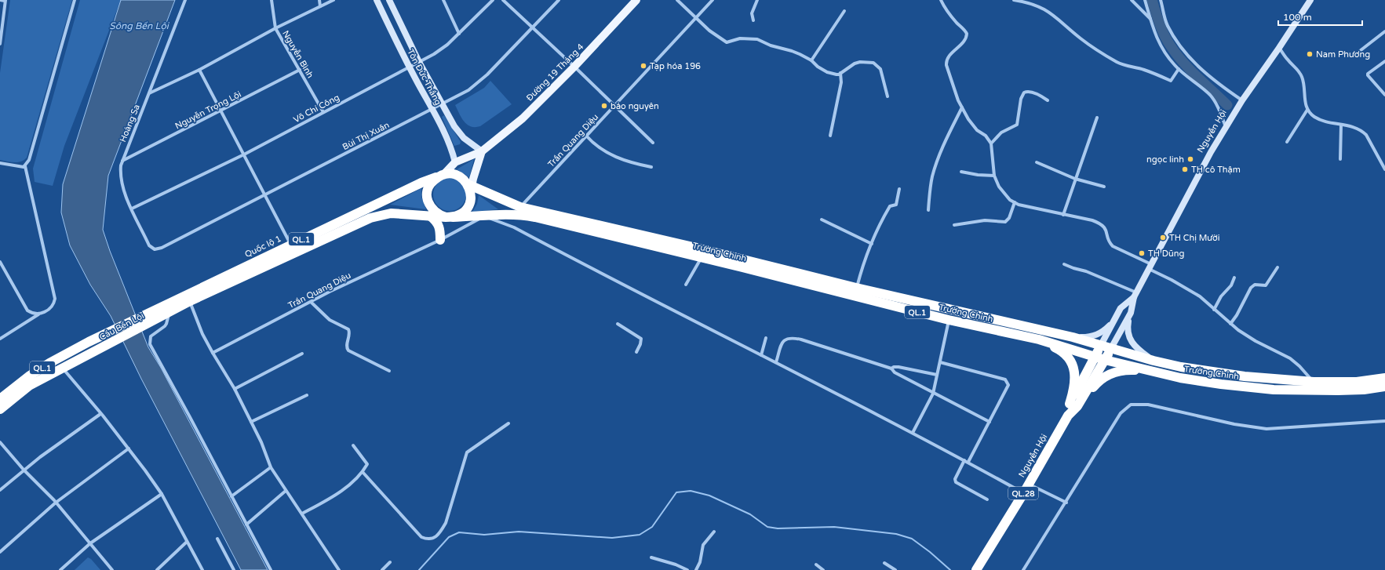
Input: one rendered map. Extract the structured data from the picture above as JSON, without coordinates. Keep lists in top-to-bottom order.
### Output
{
  "streets": {
    "highway": [
      "Nguyễn Hội",
      "QL.1",
      "Quốc lộ 1",
      "Trường Chinh",
      "Cầu Bến Lội",
      "QL.28"
    ],
    "main road": ["Đường 19 Tháng 4"],
    "street": [
      "Nguyễn Bình",
      "Tôn Đức Thắng",
      "Võ Chí Công",
      "Nguyễn Trọng Lội",
      "Hoàng Sa",
      "Bùi Thị Xuân",
      "Trần Quang Diệu"
    ]
  },
  "crossings": [
    ["Nguyễn Bình", "Võ Chí Công"],
    ["Nguyễn Bình", "Nguyễn Trọng Lội"],
    ["Đường 19 Tháng 4", "Tôn Đức Thắng"],
    ["Đường 19 Tháng 4", "QL.1"],
    ["Đường 19 Tháng 4", "Quốc lộ 1"],
    ["Đường 19 Tháng 4", "Trường Chinh"],
    ["Tôn Đức Thắng", "Võ Chí Công"],
    ["Tôn Đức Thắng", "Bùi Thị Xuân"],
    ["Võ Chí Công", "Hoàng Sa"],
    ["Nguyễn Trọng Lội", "Hoàng Sa"],
    ["Hoàng Sa", "Bùi Thị Xuân"],
    ["Nguyễn Hội", "Trường Chinh"],
    ["Trần Quang Diệu", "Trường Chinh"],
    ["QL.1", "Quốc lộ 1"],
    ["QL.1", "Trường Chinh"],
    ["QL.1", "Cầu Bến Lội"],
    ["Quốc lộ 1", "Trường Chinh"],
    ["Quốc lộ 1", "Cầu Bến Lội"]
  ],
  "water": ["Sông Bến Lội"],
  "places": [
    "Nam Phương",
    "Tạp hóa 196",
    "bảo nguyên",
    "ngọc linh",
    "TH cô Thậm",
    "TH Chị Mười",
    "TH Dũng"
  ],
  "scale_bar": "100 m"
}
